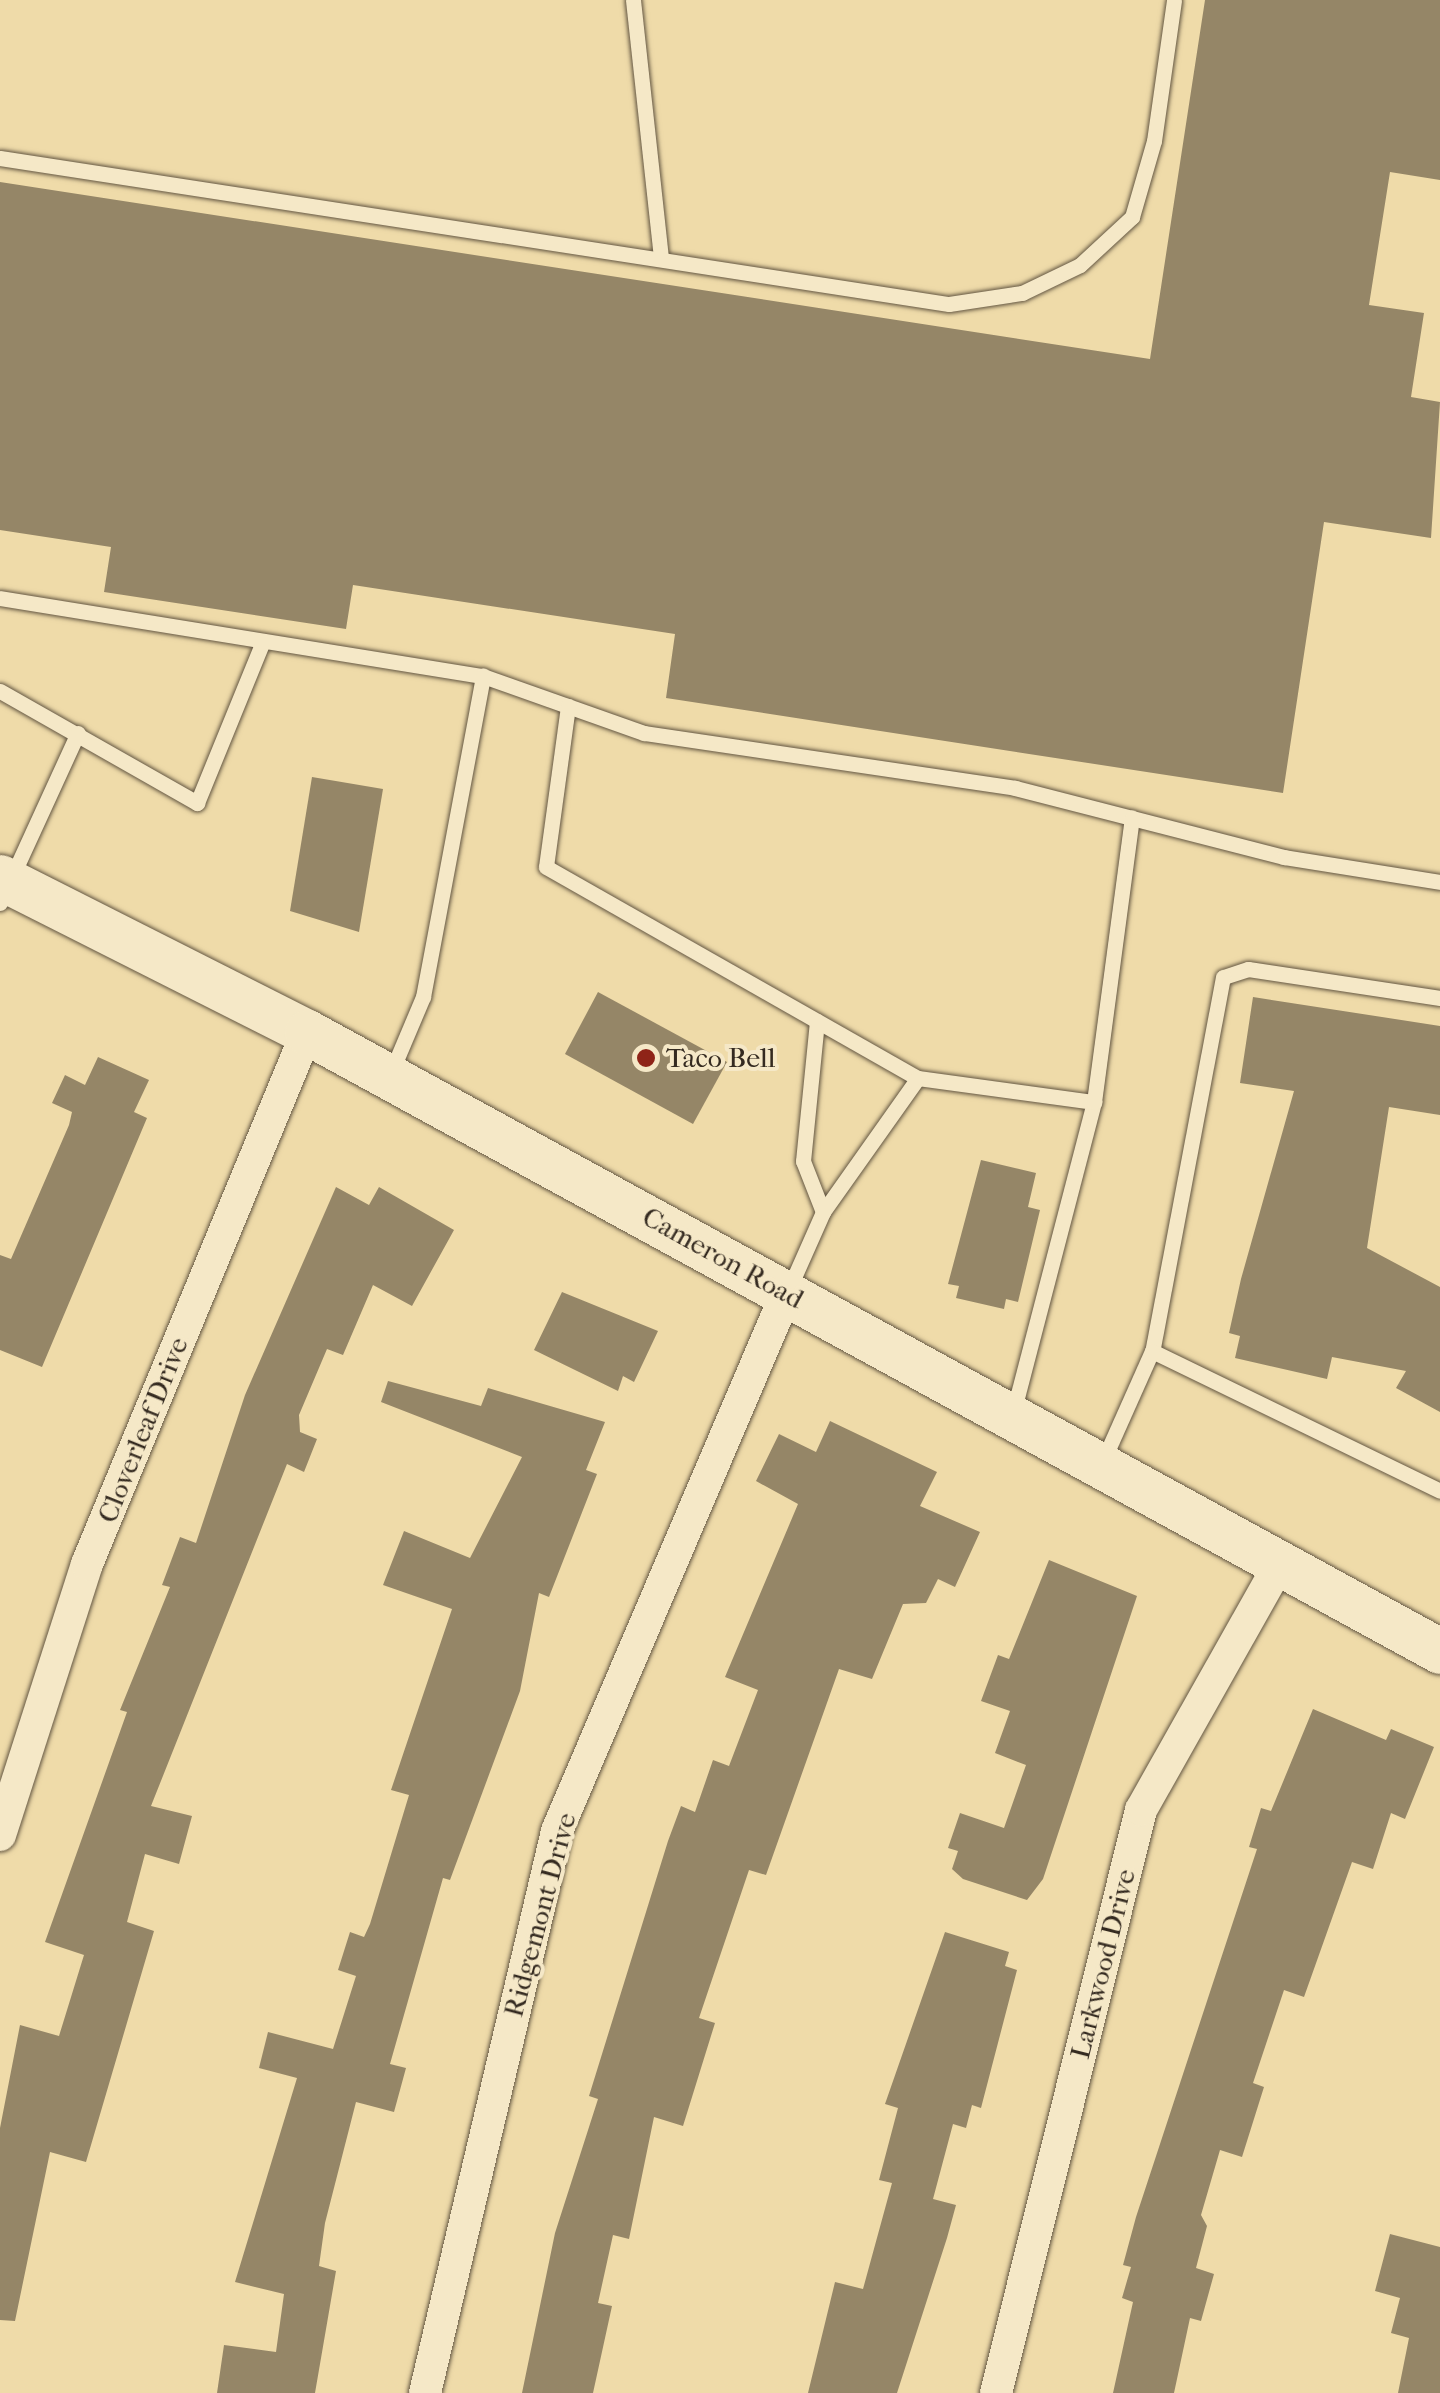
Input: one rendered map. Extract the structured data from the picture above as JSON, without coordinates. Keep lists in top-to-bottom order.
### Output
{
  "streets": {
    "main road": ["Cameron Road"],
    "street": ["Cloverleaf Drive", "Ridgemont Drive", "Larkwood Drive"]
  },
  "crossings": [
    ["Cameron Road", "Cloverleaf Drive"],
    ["Cameron Road", "Ridgemont Drive"],
    ["Cameron Road", "Larkwood Drive"]
  ],
  "places": ["Taco Bell"]
}
